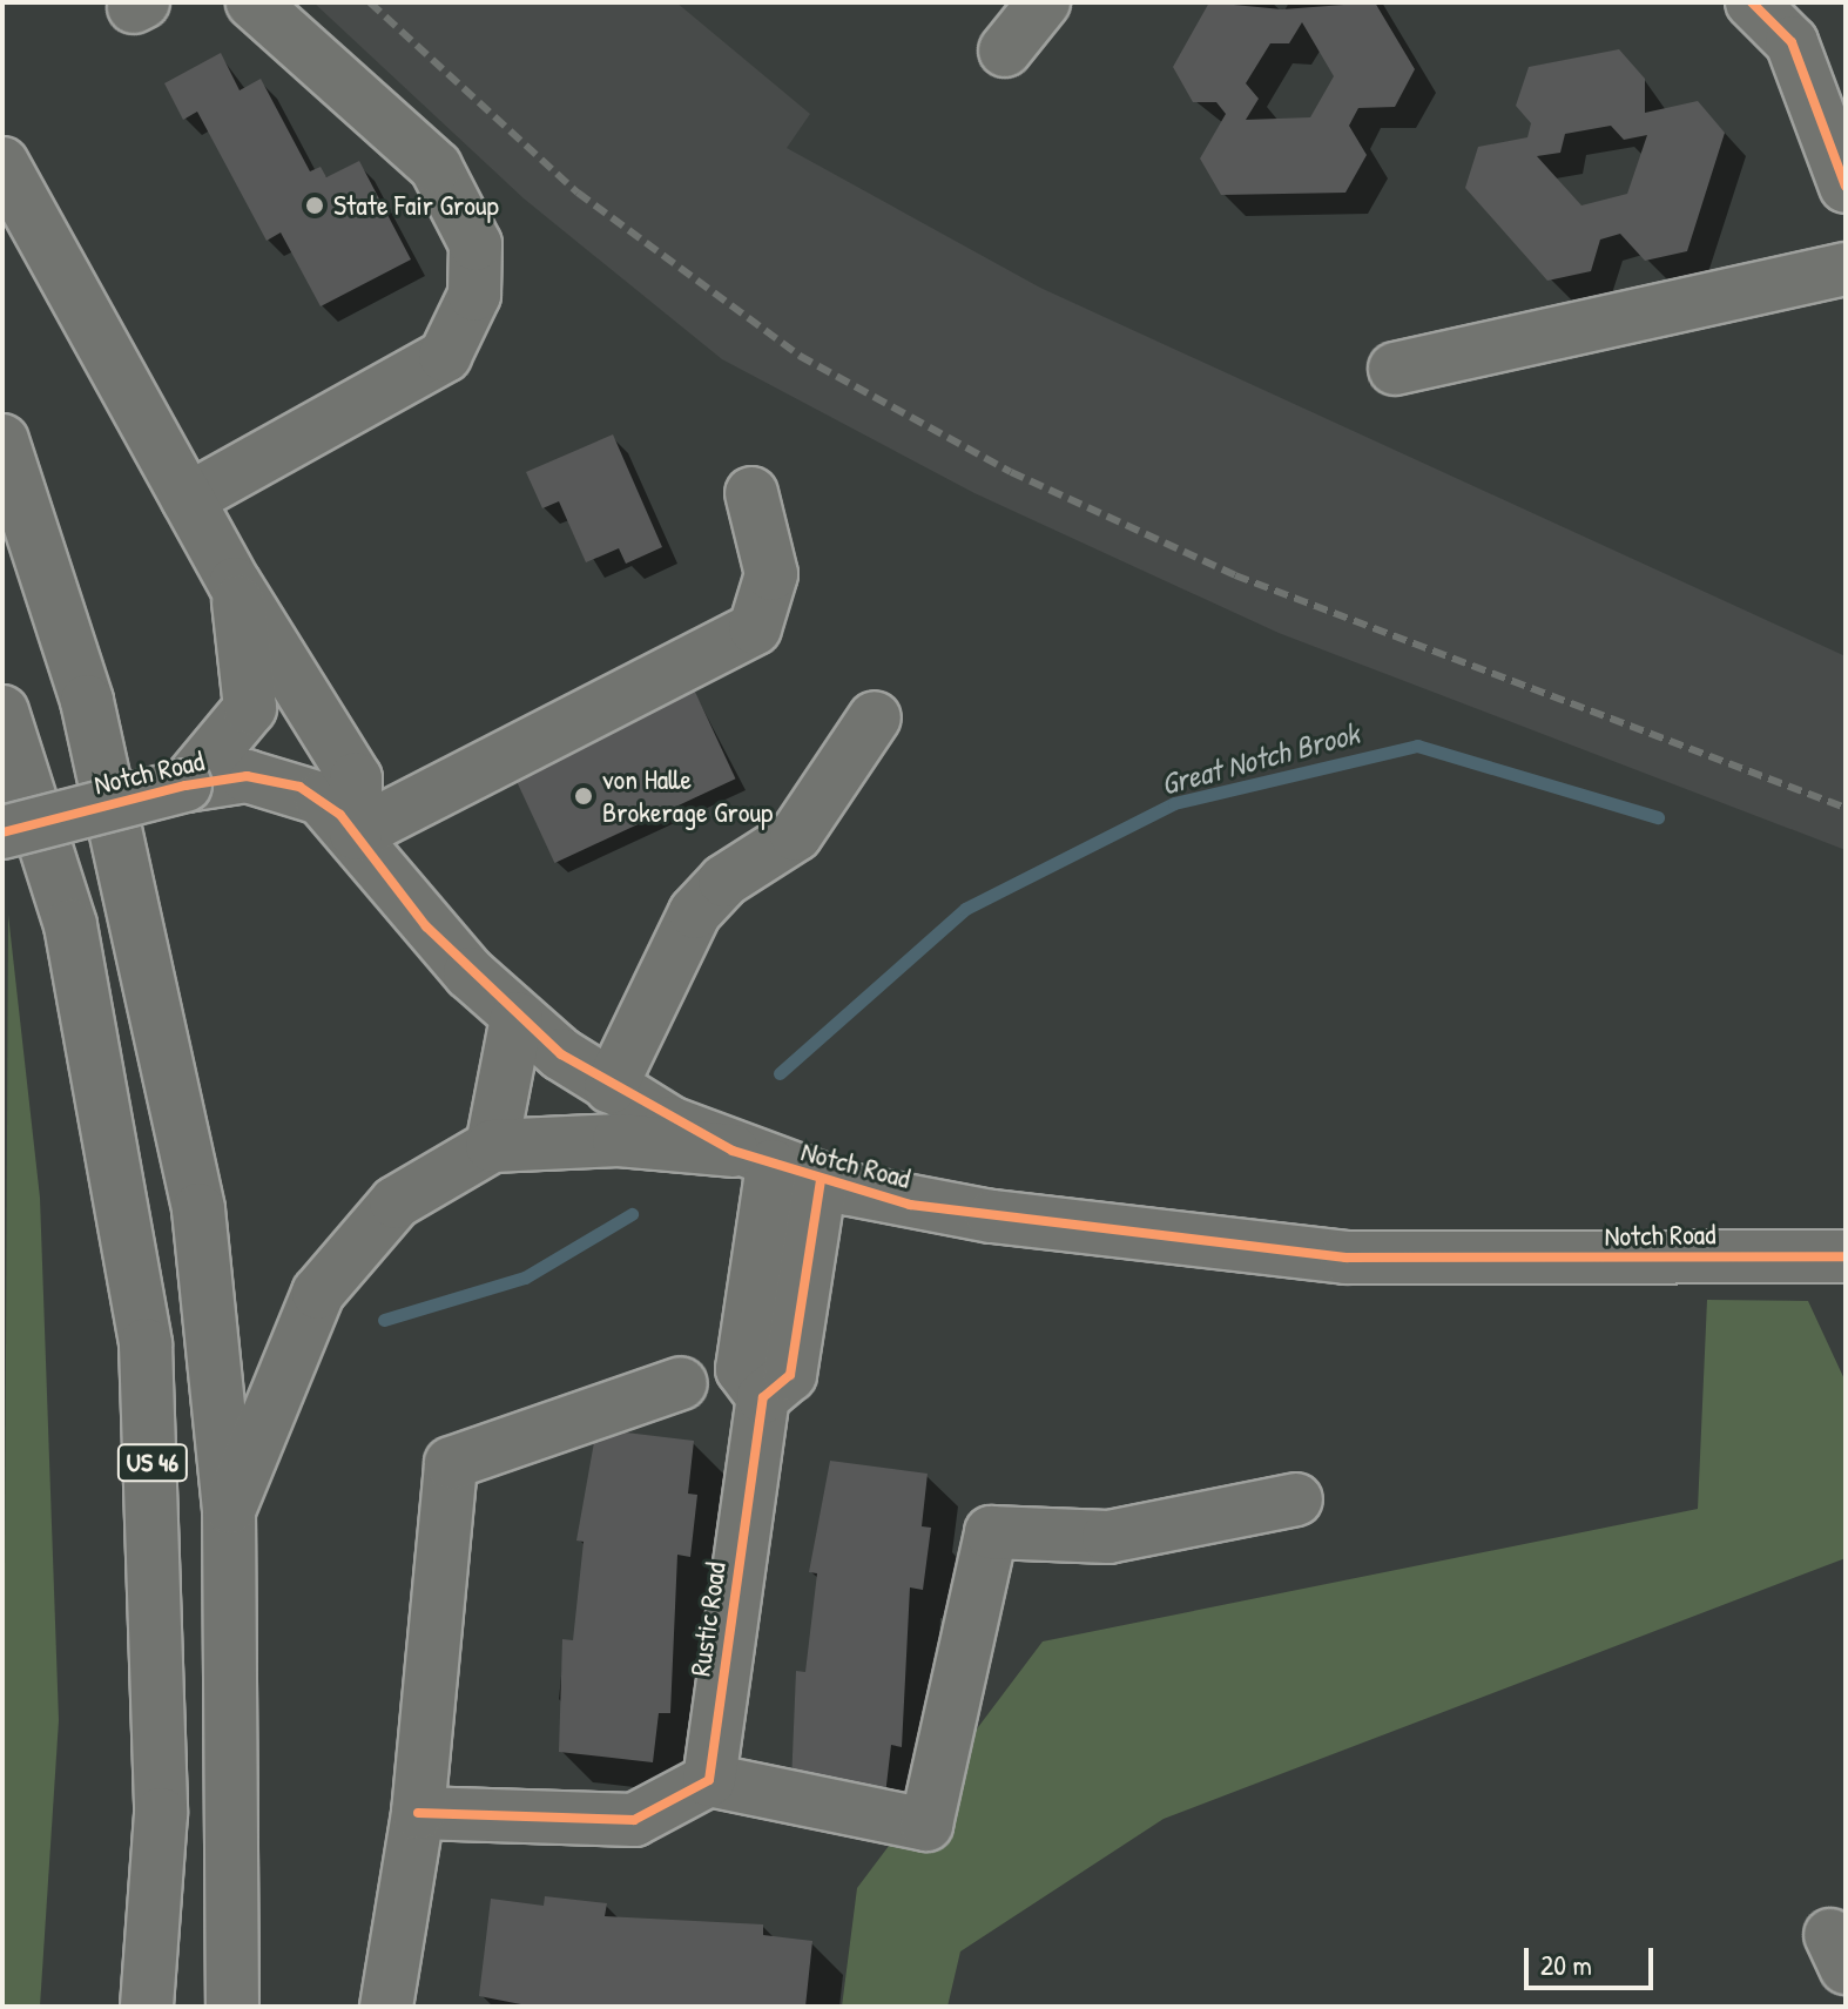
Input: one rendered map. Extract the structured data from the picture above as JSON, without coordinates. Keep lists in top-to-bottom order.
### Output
{
  "streets": {
    "main road": ["Notch Road", "US 46", "Rustic Road"]
  },
  "crossings": [
    ["Notch Road", "Rustic Road"]
  ],
  "water": ["Great Notch Brook"],
  "places": ["State Fair Group", "von Halle Brokerage Group"],
  "scale_bar": "20 m"
}
